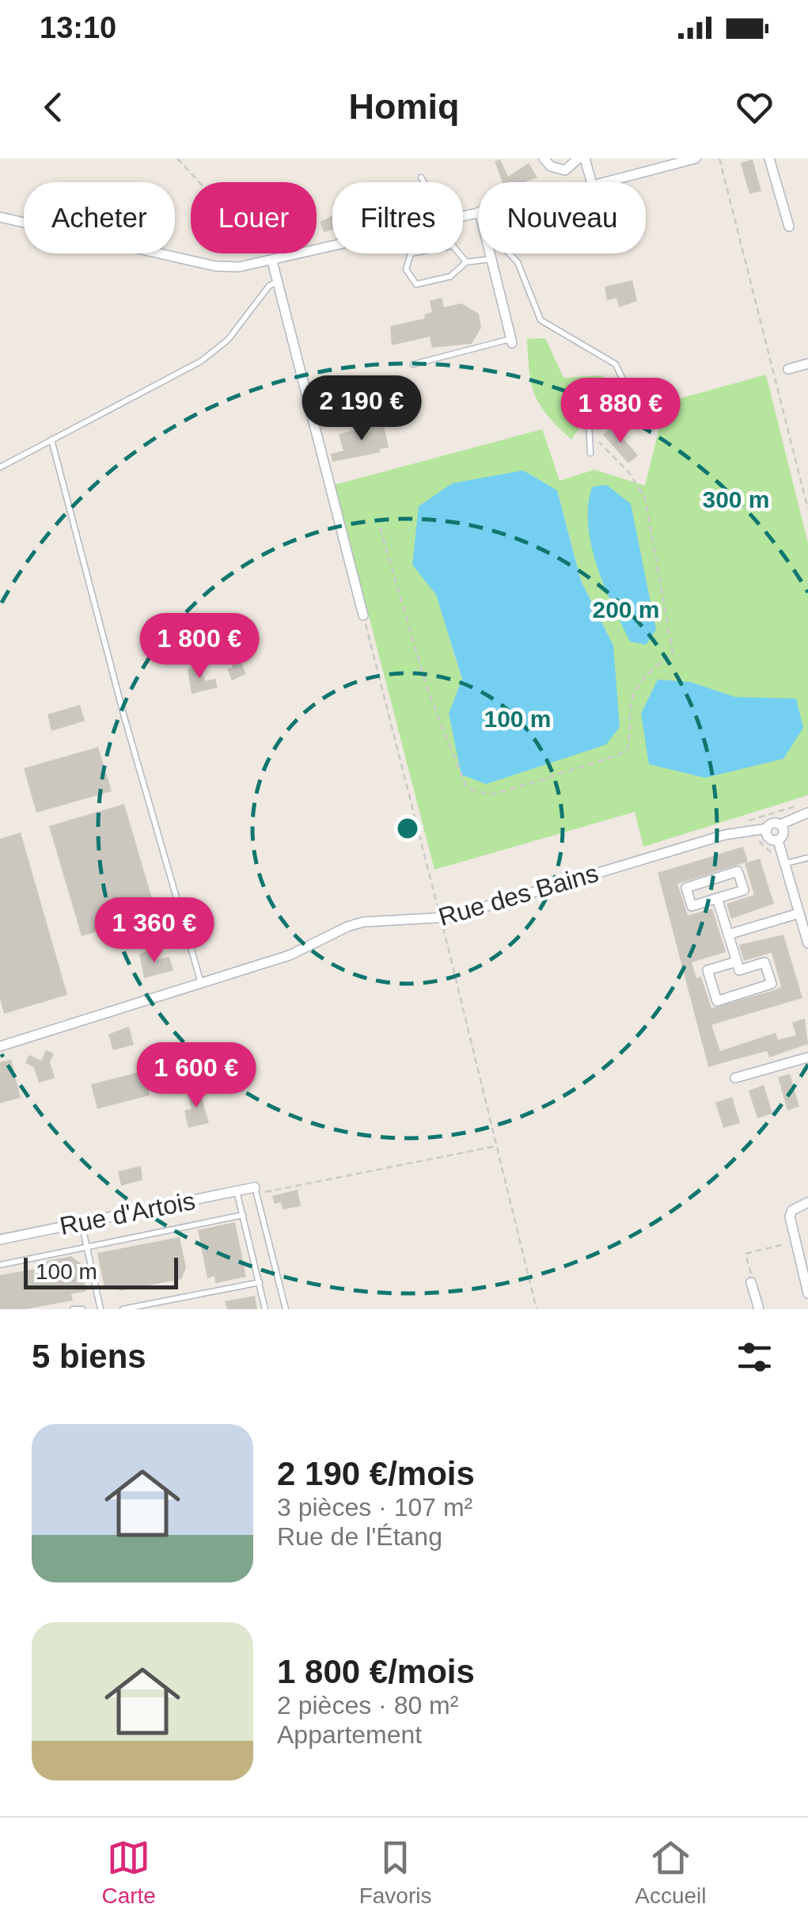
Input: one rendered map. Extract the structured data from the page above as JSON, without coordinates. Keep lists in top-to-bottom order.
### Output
{
  "streets": {
    "street": ["Rue des Bains", "Rue d'Artois"]
  },
  "scale_bar": "100 m",
  "page": {
    "status": "13:10",
    "header": "Homiq",
    "chip": [
      "Acheter",
      "Louer",
      "Filtres",
      "Nouveau"
    ],
    "price": [
      "2 190 €",
      "1 880 €",
      "1 800 €",
      "1 360 €",
      "1 600 €"
    ],
    "scale": "100 m",
    "heading": "5 biens",
    "list": [
      {
        "name": "2 190 €/mois",
        "note": "3 pièces · 107 m² · Rue de l'Étang"
      },
      {
        "name": "1 800 €/mois",
        "note": "2 pièces · 80 m² · Appartement"
      }
    ],
    "tabs": ["Carte", "Favoris", "Accueil"]
  },
  "rings": ["300 m", "200 m", "100 m"]
}
